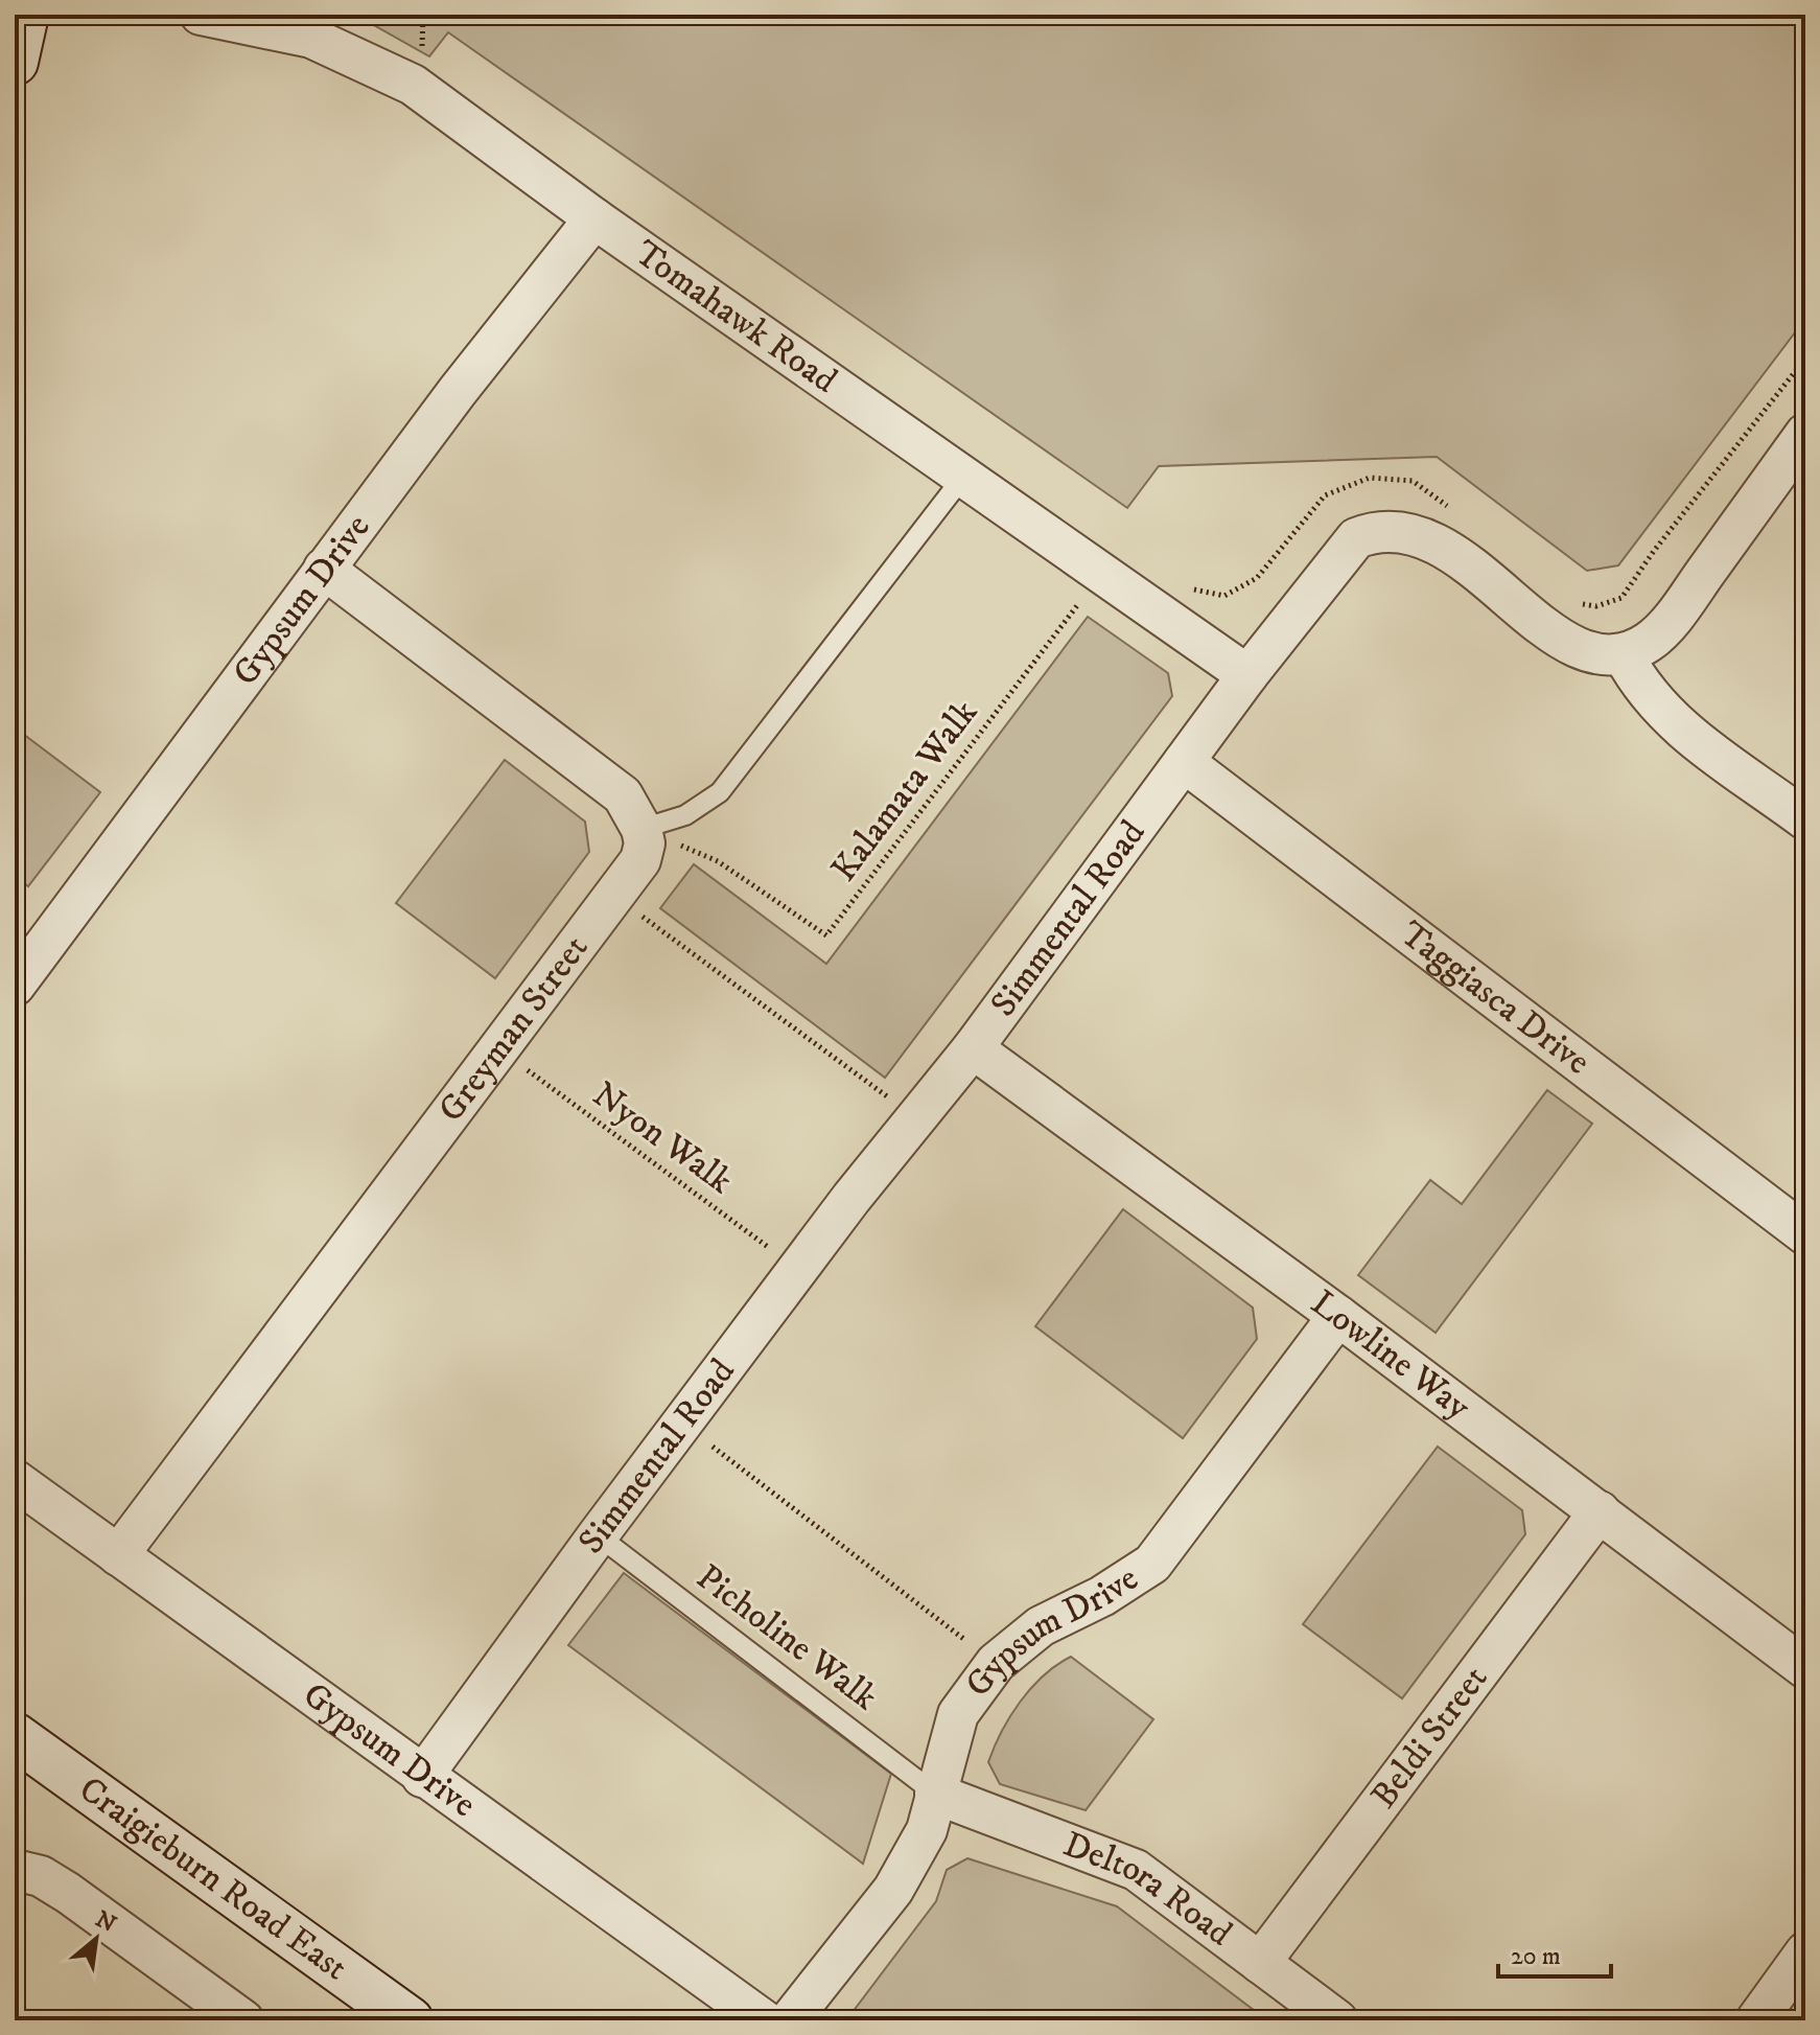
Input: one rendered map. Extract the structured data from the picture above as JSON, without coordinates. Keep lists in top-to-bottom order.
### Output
{
  "streets": {
    "main road": ["Craigieburn Road East"],
    "street": [
      "Tomahawk Road",
      "Gypsum Drive",
      "Simmental Road",
      "Taggiasca Drive",
      "Greyman Street",
      "Lowline Way",
      "Beldi Street",
      "Deltora Road"
    ],
    "lane": ["Picholine Walk"],
    "path": ["Kalamata Walk", "Nyon Walk"]
  },
  "crossings": [
    ["Tomahawk Road", "Gypsum Drive"],
    ["Tomahawk Road", "Kalamata Walk"],
    ["Tomahawk Road", "Simmental Road"],
    ["Gypsum Drive", "Simmental Road"],
    ["Gypsum Drive", "Greyman Street"],
    ["Gypsum Drive", "Lowline Way"],
    ["Gypsum Drive", "Picholine Walk"],
    ["Gypsum Drive", "Deltora Road"],
    ["Simmental Road", "Taggiasca Drive"],
    ["Simmental Road", "Nyon Walk"],
    ["Simmental Road", "Lowline Way"],
    ["Simmental Road", "Picholine Walk"],
    ["Greyman Street", "Nyon Walk"],
    ["Lowline Way", "Beldi Street"],
    ["Picholine Walk", "Deltora Road"],
    ["Beldi Street", "Deltora Road"]
  ],
  "scale_bar": "20 m",
  "north": "top right"
}
